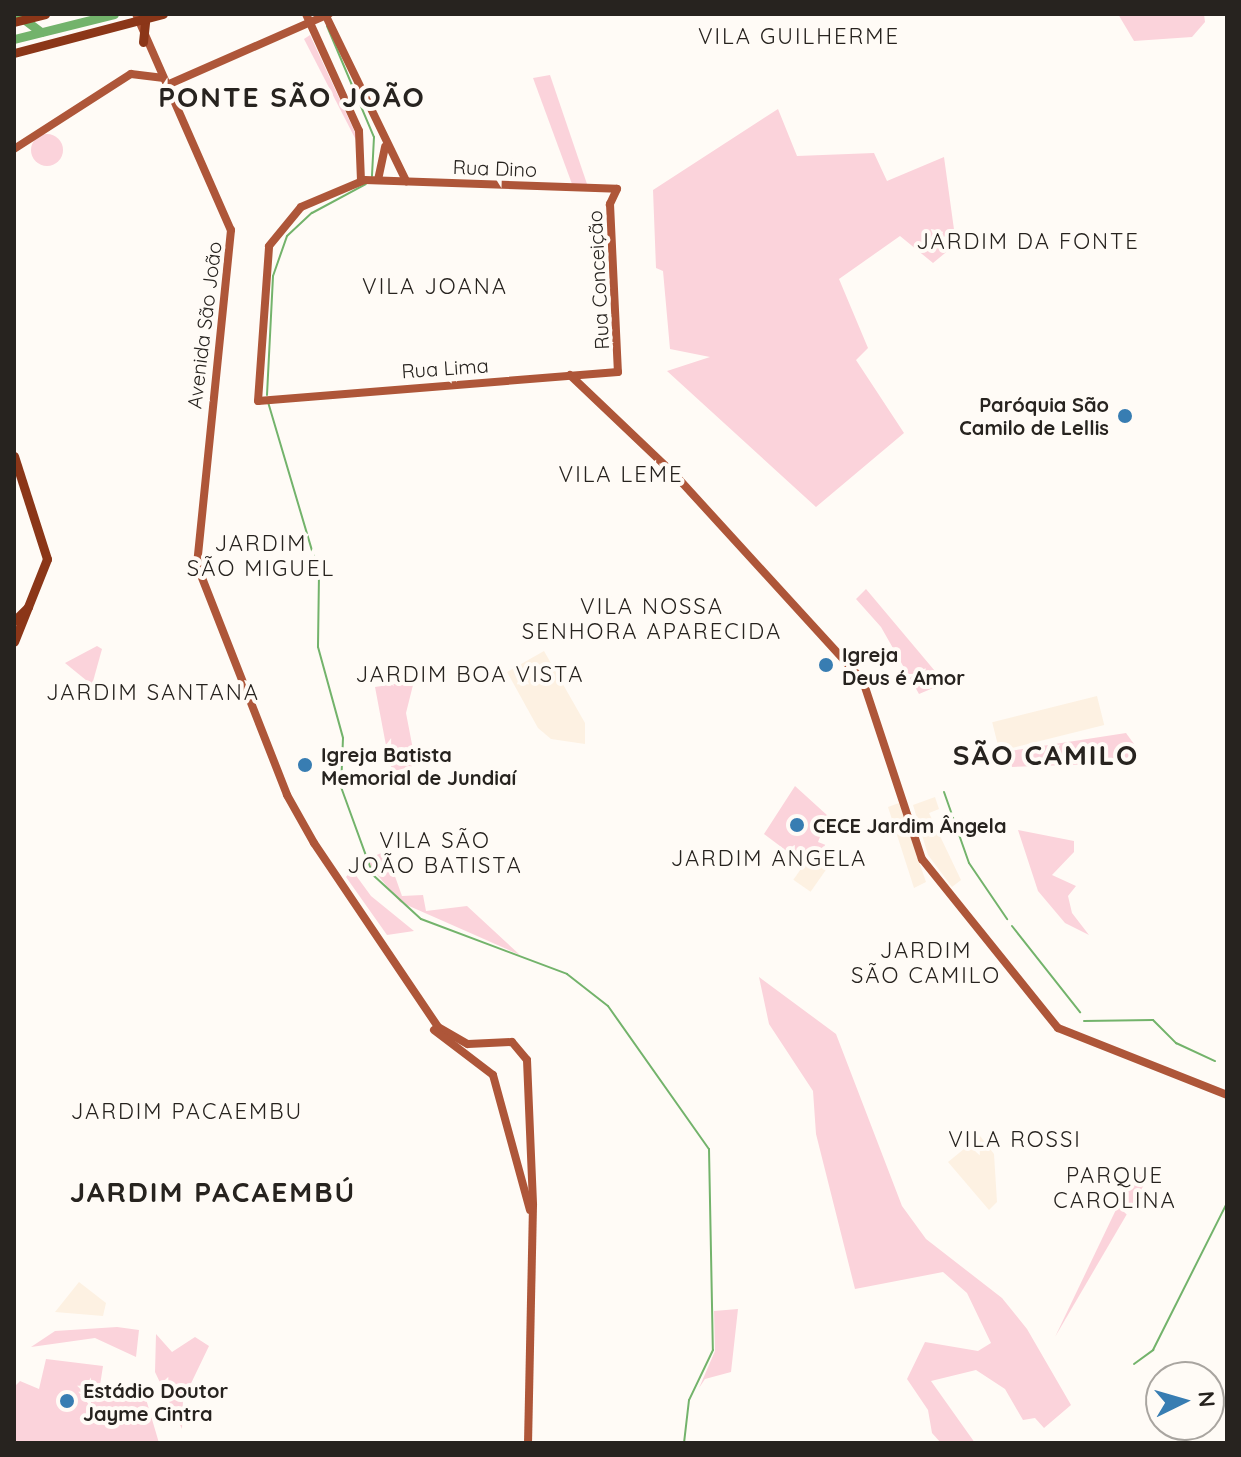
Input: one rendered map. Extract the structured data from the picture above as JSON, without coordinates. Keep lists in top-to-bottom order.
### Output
{
  "streets": {
    "main road": [
      "Rua Dino",
      "Rua Conceição",
      "Avenida São João",
      "Rua Lima"
    ]
  },
  "crossings": [
    ["Rua Dino", "Rua Conceição"],
    ["Rua Conceição", "Rua Lima"]
  ],
  "districts": [
    "VILA GUILHERME",
    "PONTE SÃO JOÃO",
    "JARDIM DA FONTE",
    "VILA JOANA",
    "VILA LEME",
    "JARDIM SÃO MIGUEL",
    "VILA NOSSA SENHORA APARECIDA",
    "JARDIM BOA VISTA",
    "JARDIM SANTANA",
    "SÃO CAMILO",
    "VILA SÃO JOÃO BATISTA",
    "JARDIM ANGELA",
    "JARDIM SÃO CAMILO",
    "JARDIM PACAEMBU",
    "VILA ROSSI",
    "PARQUE CAROLINA",
    "JARDIM PACAEMBÚ"
  ],
  "places": [
    "Paróquia São Camilo de Lellis",
    "Igreja Deus é Amor",
    "Igreja Batista Memorial de Jundiaí",
    "CECE Jardim Ângela",
    "Estádio Doutor Jayme Cintra"
  ],
  "north": "right"
}
